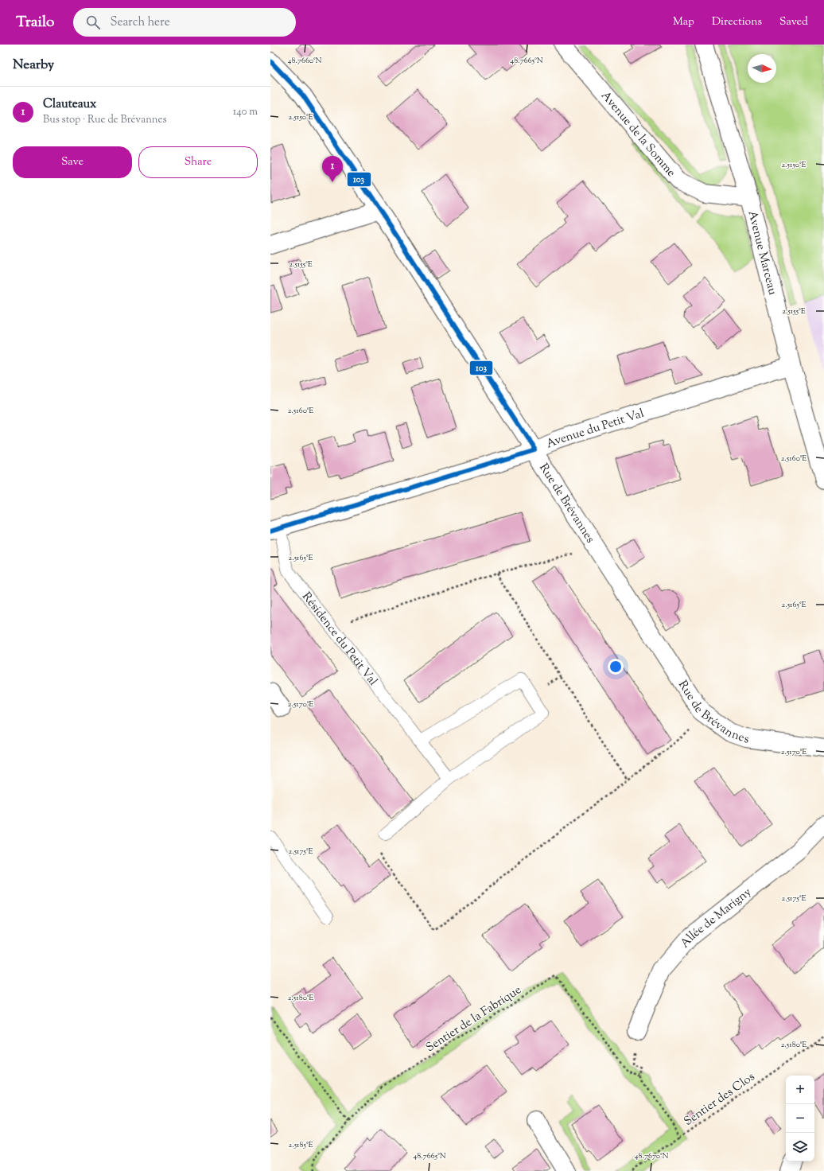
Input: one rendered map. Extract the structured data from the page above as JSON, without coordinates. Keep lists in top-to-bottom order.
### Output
{
  "streets": {
    "street": [
      "Avenue de la Somme",
      "Avenue Marceau",
      "Avenue du Petit Val",
      "Rue de Brévannes",
      "Allée de Marigny"
    ],
    "lane": ["Résidence du Petit Val"],
    "path": ["Sentier de la Fabrique", "Sentier des Clos"]
  },
  "crossings": [
    ["Avenue de la Somme", "Avenue Marceau"],
    ["Avenue Marceau", "Avenue du Petit Val"],
    ["Avenue du Petit Val", "Rue de Brévannes"],
    ["Avenue du Petit Val", "Résidence du Petit Val"],
    ["Sentier de la Fabrique", "Sentier des Clos"]
  ],
  "lines": ["transit line 103"],
  "north": "right",
  "page": {
    "header": "Trailo",
    "search": "Search here",
    "nav": ["Map", "Directions", "Saved"],
    "heading": "Nearby",
    "list": [
      {
        "mark": "1",
        "name": "Clauteaux",
        "note": "Bus stop · Rue de Brévannes",
        "value": "140 m"
      }
    ],
    "buttons": ["Save", "Share"],
    "pins": "1",
    "map_buttons": ["+", "−"]
  },
  "coordinates": [
    "48.7660°N",
    "48.7665°N",
    "2.5150°E",
    "2.5155°E",
    "2.5160°E",
    "2.5165°E",
    "2.5170°E",
    "2.5175°E",
    "2.5180°E",
    "2.5185°E",
    "48.7670°N"
  ]
}
